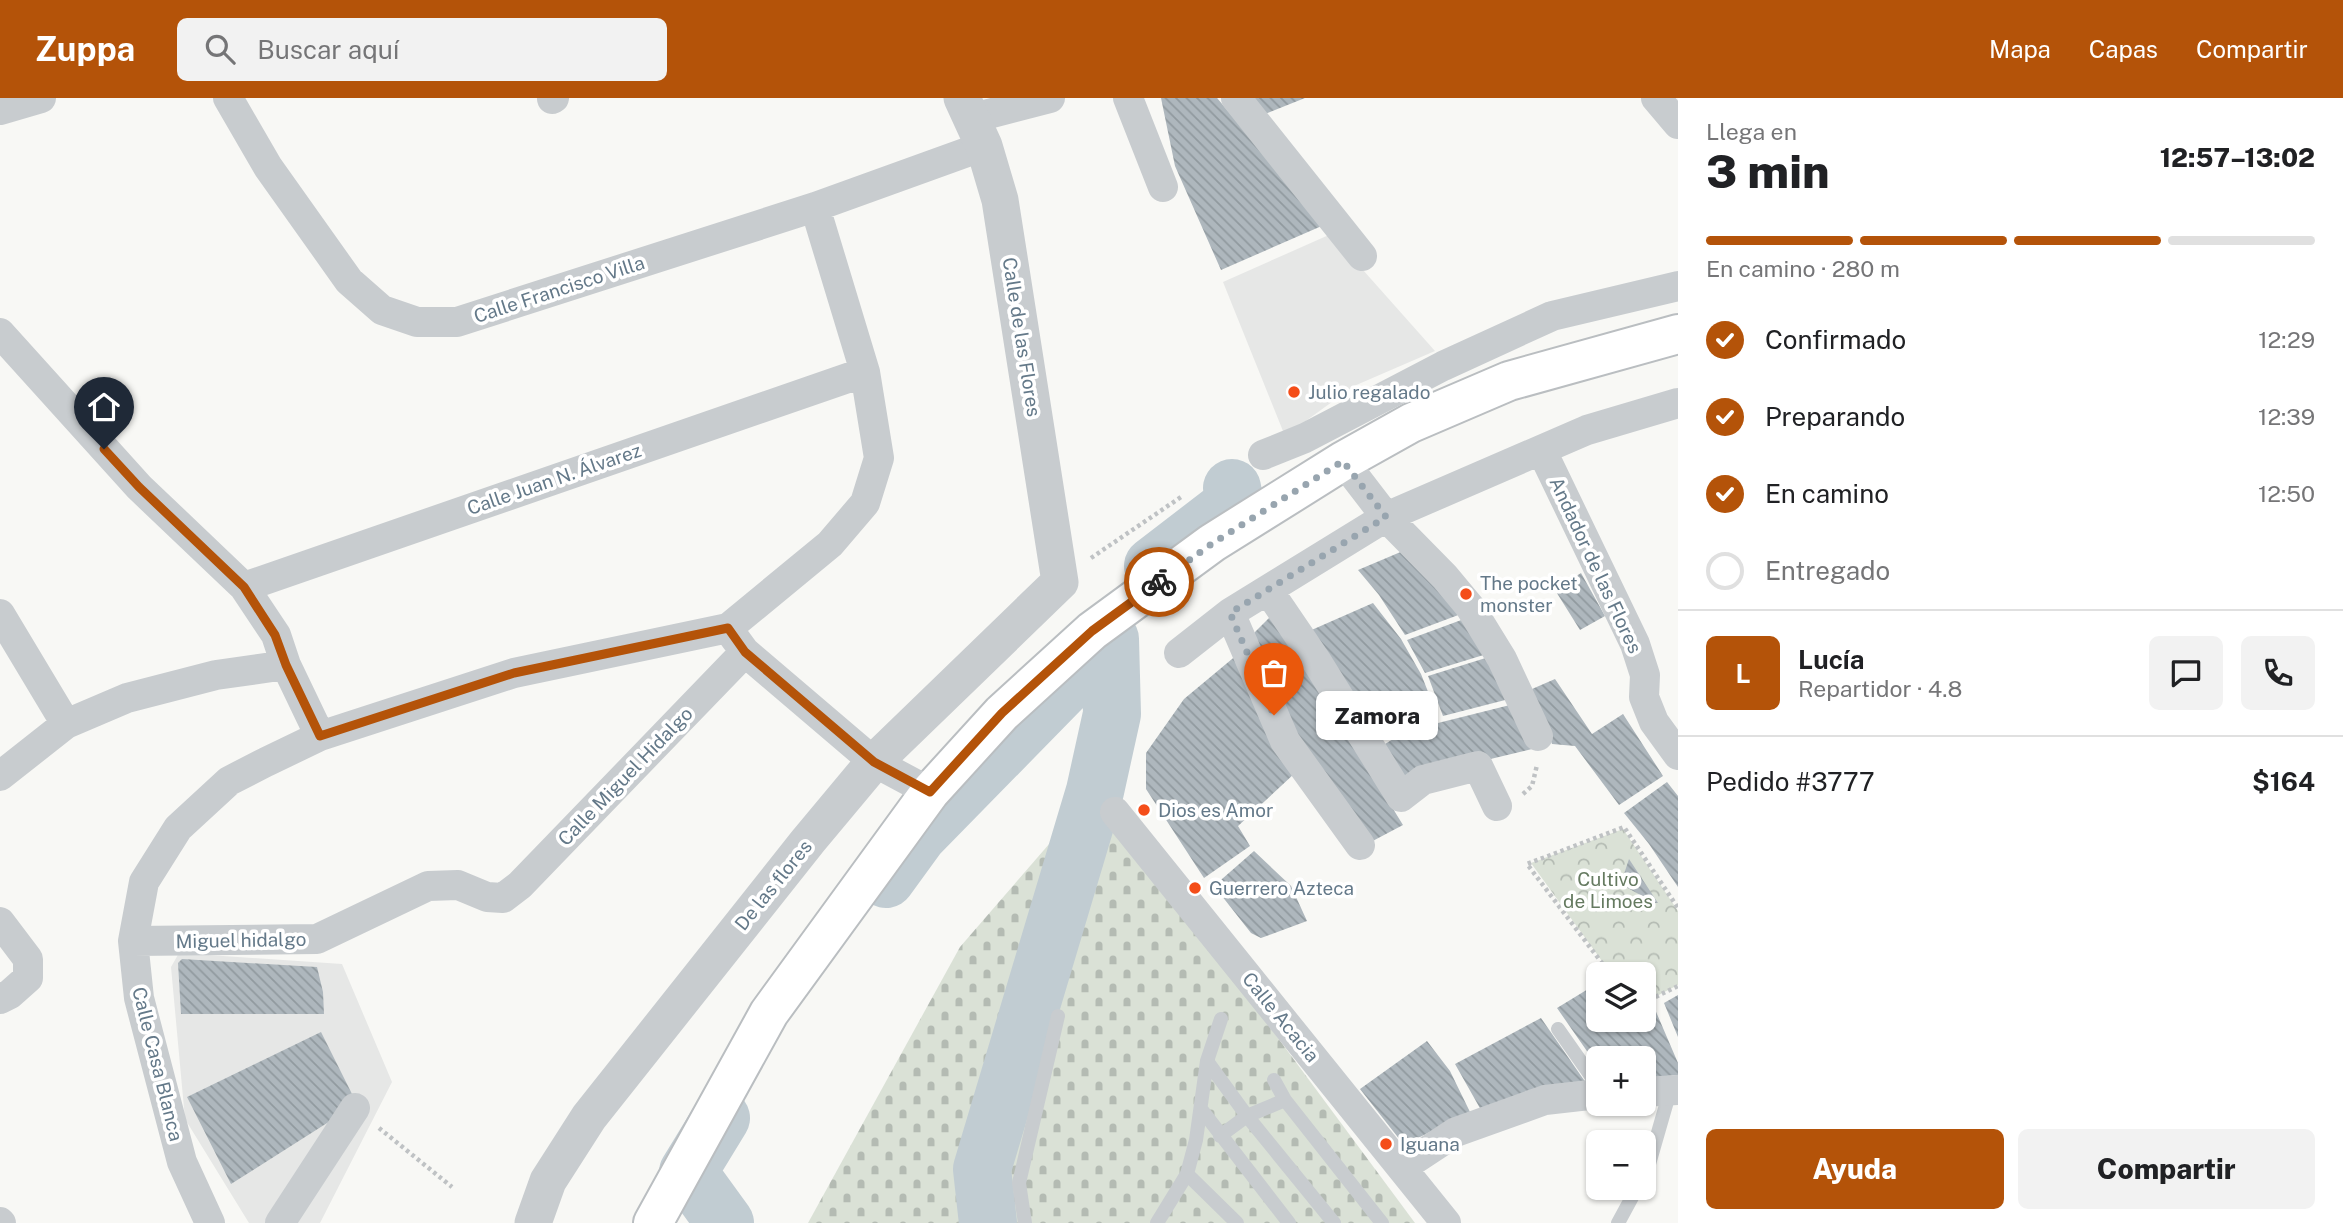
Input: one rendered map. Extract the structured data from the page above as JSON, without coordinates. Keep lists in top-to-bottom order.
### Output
{
  "streets": {
    "street": [
      "Calle Francisco Villa",
      "Calle de las Flores",
      "Calle Juan N. Álvarez",
      "Andador de las Flores",
      "Calle Miguel Hidalgo",
      "De las flores",
      "Miguel hidalgo",
      "Calle Acacia",
      "Calle Casa Blanca"
    ]
  },
  "crossings": [
    ["Calle Francisco Villa", "Calle de las Flores"],
    ["Calle de las Flores", "De las flores"],
    ["Calle Miguel Hidalgo", "Miguel hidalgo"],
    ["Miguel hidalgo", "Calle Casa Blanca"]
  ],
  "parks": ["Cultivo de Limoes"],
  "places": [
    "Julio regalado",
    "The pocket monster",
    "Zamora",
    "Dios es Amor",
    "Guerrero Azteca",
    "Iguana"
  ],
  "page": {
    "header": "Zuppa",
    "search": "Buscar aquí",
    "nav": ["Mapa", "Capas", "Compartir"],
    "heading": ["3 min", "Llega en", "12:57–13:02"],
    "panel": [
      "Lucía",
      "Repartidor · 4.8",
      "Pedido #3777",
      "$164"
    ],
    "bar": "En camino · 280 m",
    "list": [
      ["Confirmado", "12:29"],
      ["Preparando", "12:39"],
      ["En camino", "12:50"],
      "Entregado"
    ],
    "round": "L",
    "bubble": "Zamora",
    "map_buttons": ["+", "−"],
    "buttons": ["Ayuda", "Compartir"]
  }
}
